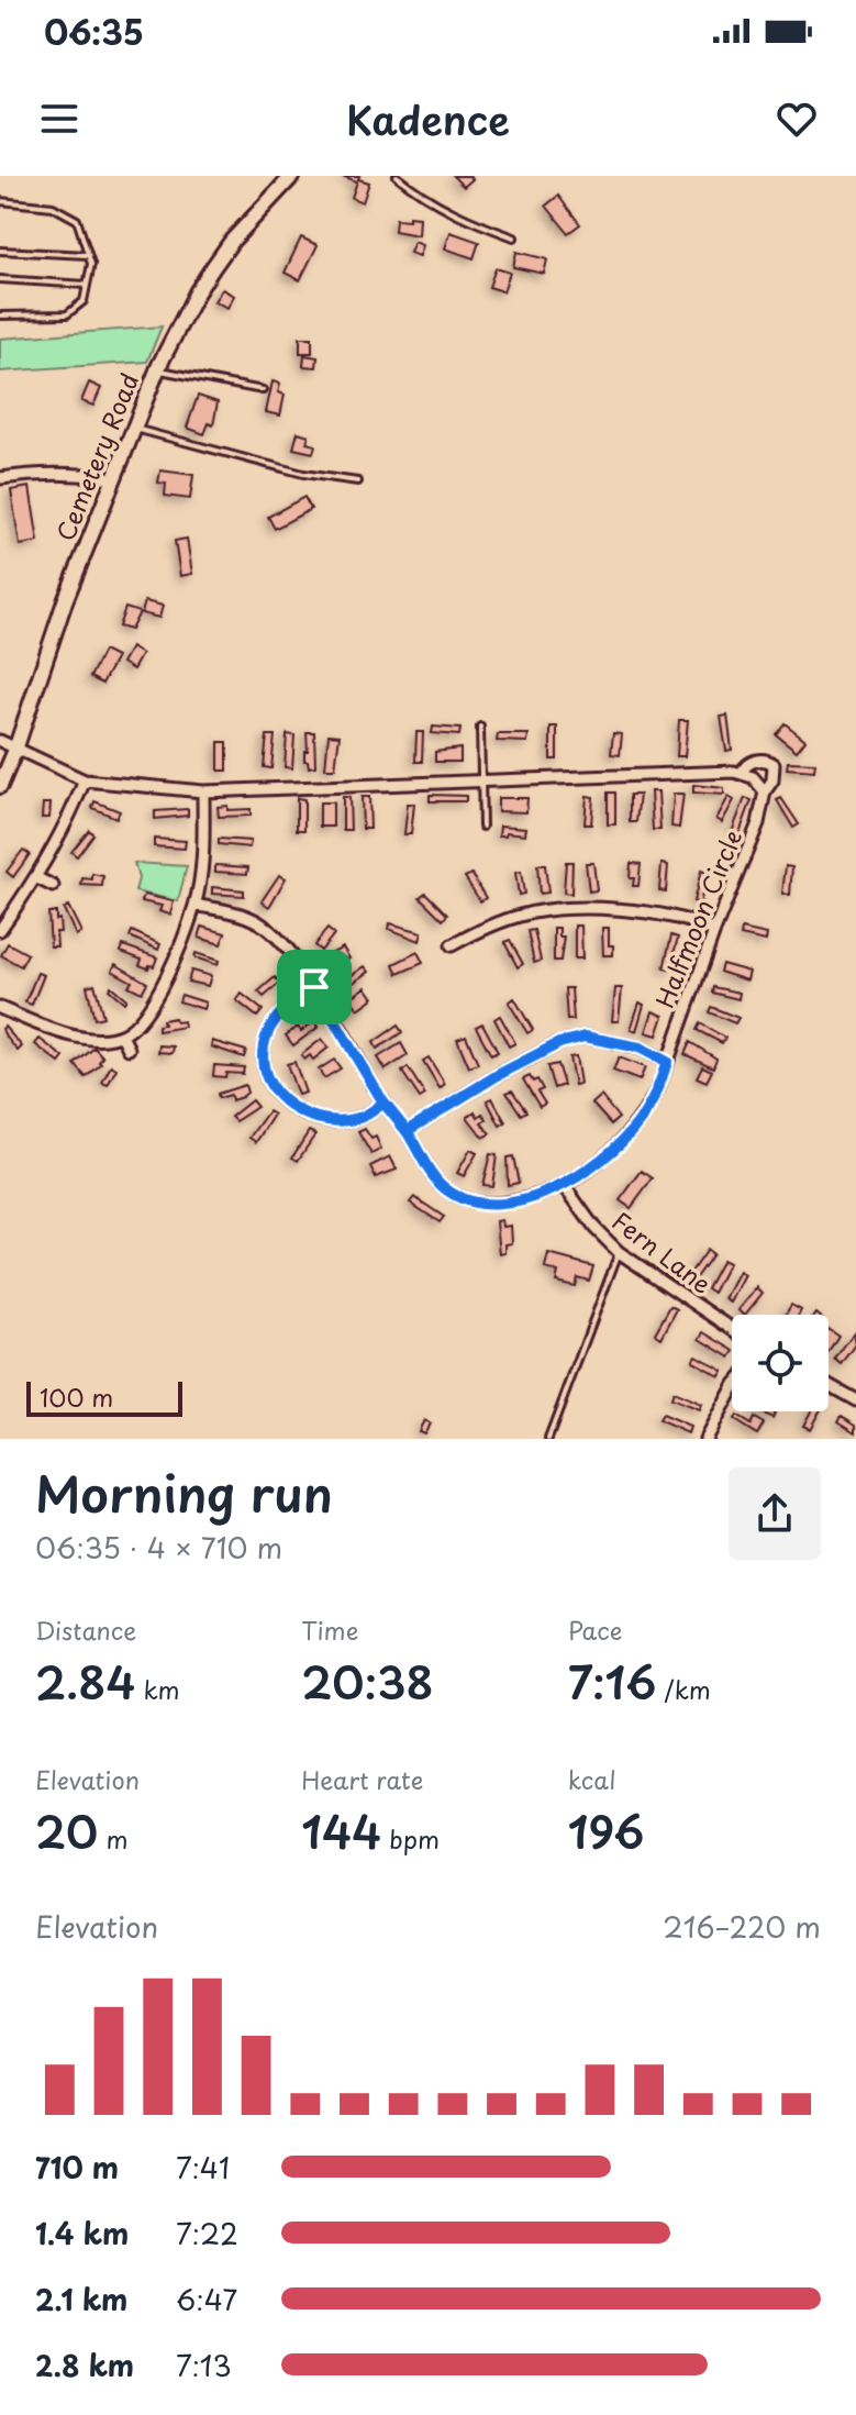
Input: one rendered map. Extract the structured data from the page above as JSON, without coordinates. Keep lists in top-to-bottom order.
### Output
{
  "streets": {
    "street": ["Cemetery Road", "Halfmoon Circle", "Fern Lane"]
  },
  "crossings": [
    ["Cemetery Road", "Halfmoon Circle"],
    ["Halfmoon Circle", "Fern Lane"]
  ],
  "scale_bar": "100 m",
  "page": {
    "status": "06:35",
    "header": "Kadence",
    "scale": "100 m",
    "heading": ["Morning run", "06:35 · 4 × 710 m"],
    "stats": [
      ["Distance", "2.84 km"],
      ["Time", "20:38"],
      ["Pace", "7:16 /km"],
      ["Elevation", "20 m"],
      ["Heart rate", "144 bpm"],
      ["kcal", "196"]
    ],
    "chart": ["Elevation", "216–220 m"],
    "list": [
      {
        "name": "710 m",
        "note": "7:41"
      },
      {
        "name": "1.4 km",
        "note": "7:22"
      },
      {
        "name": "2.1 km",
        "note": "6:47"
      },
      {
        "name": "2.8 km",
        "note": "7:13"
      }
    ]
  }
}
